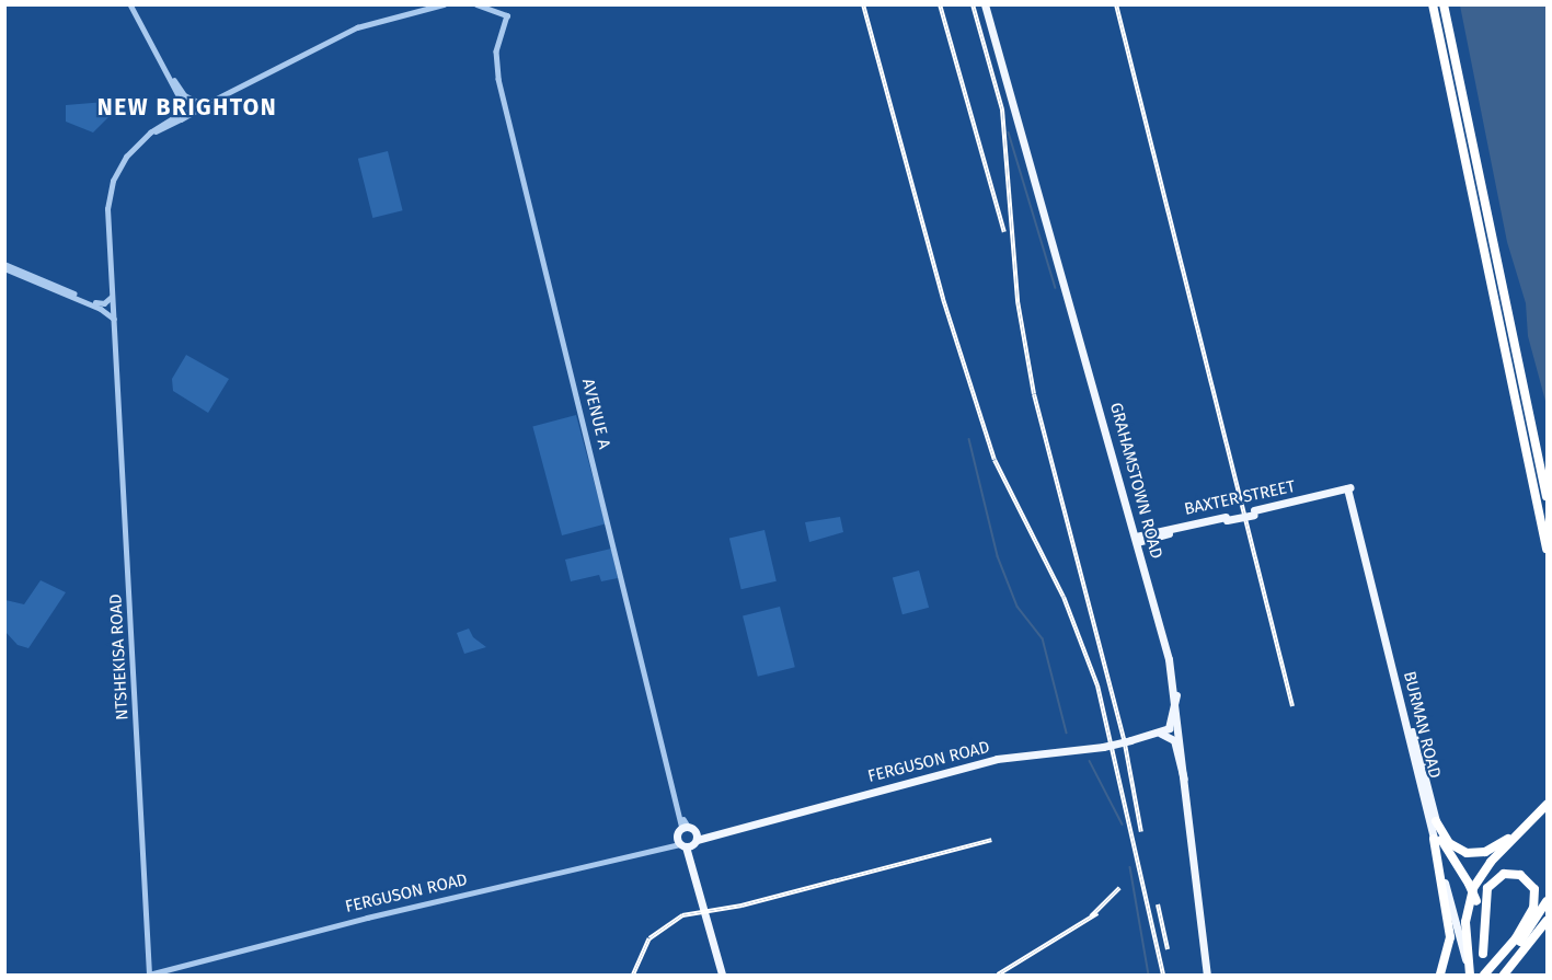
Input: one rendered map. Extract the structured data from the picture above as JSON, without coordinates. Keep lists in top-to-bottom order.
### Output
{
  "streets": {
    "highway": ["BURMAN ROAD"],
    "main road": ["GRAHAMSTOWN ROAD", "BAXTER STREET", "FERGUSON ROAD"],
    "street": ["AVENUE A", "NTSHEKISA ROAD"]
  },
  "crossings": [
    ["AVENUE A", "FERGUSON ROAD"],
    ["GRAHAMSTOWN ROAD", "BAXTER STREET"],
    ["BAXTER STREET", "BURMAN ROAD"],
    ["NTSHEKISA ROAD", "FERGUSON ROAD"]
  ],
  "districts": ["NEW BRIGHTON"]
}
